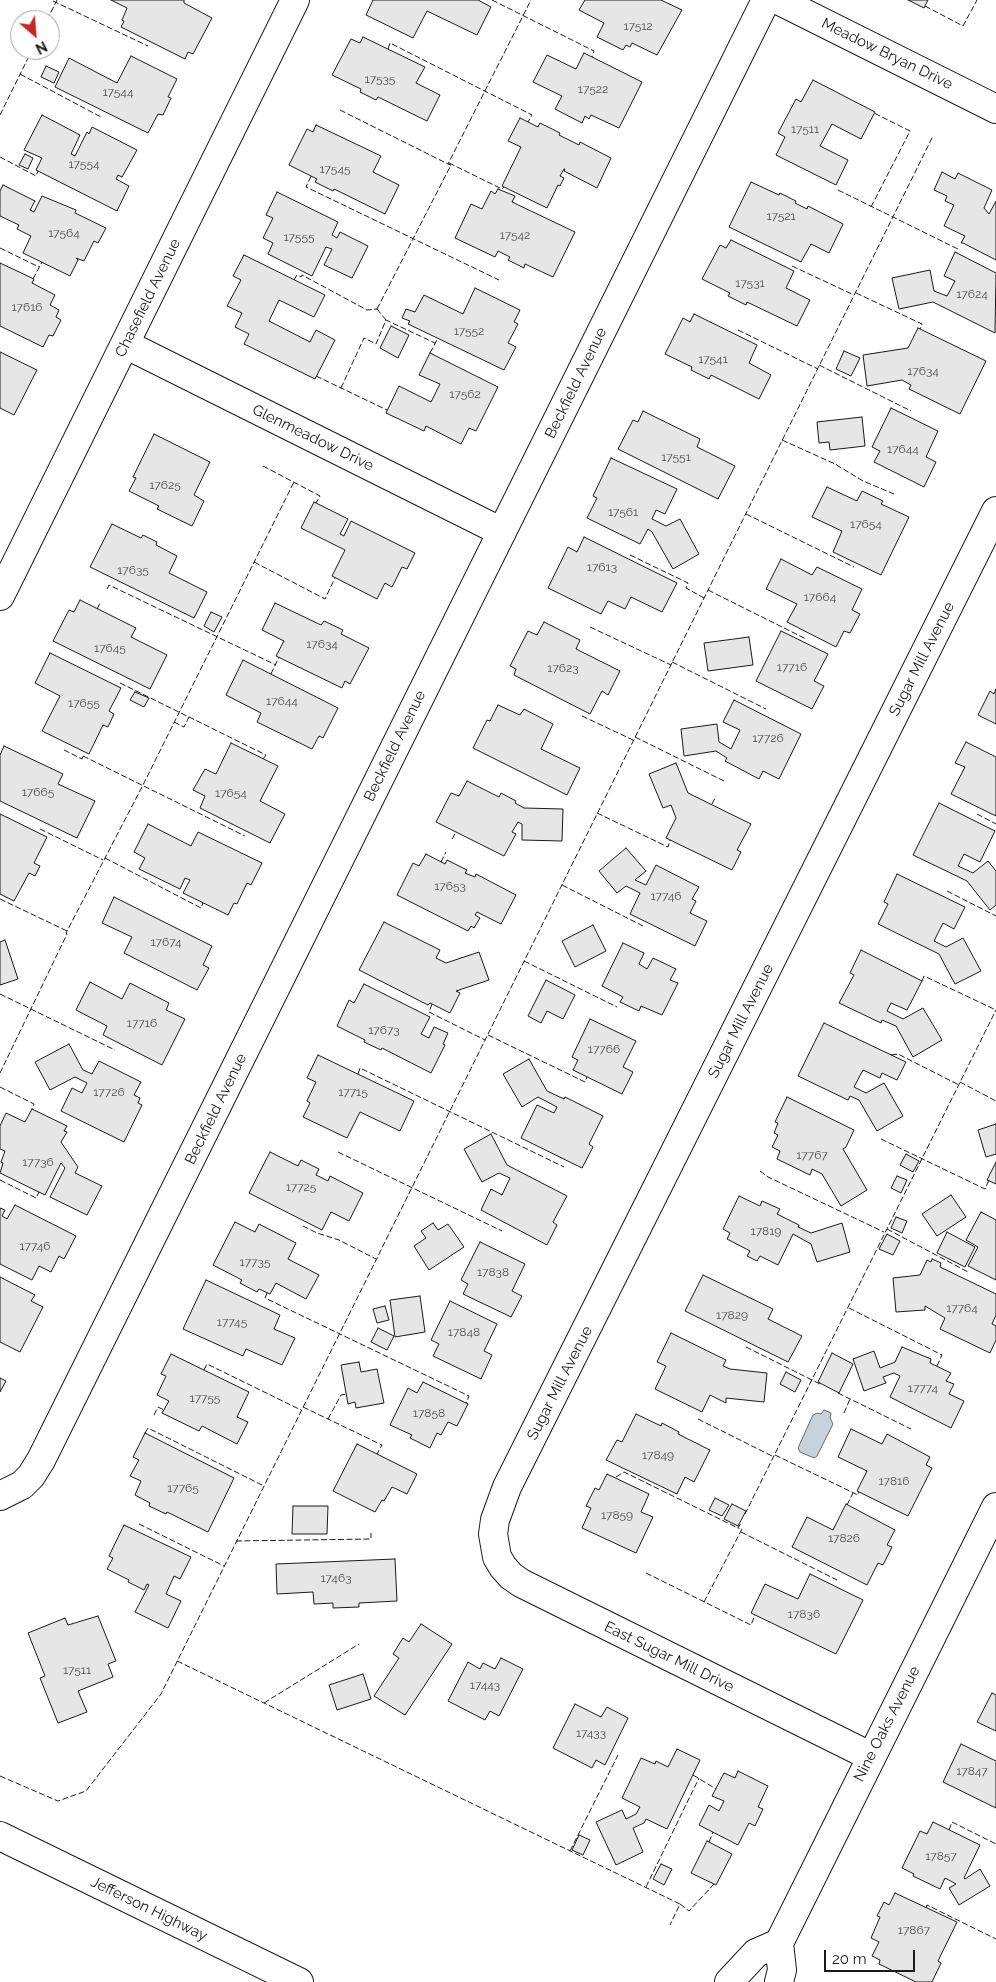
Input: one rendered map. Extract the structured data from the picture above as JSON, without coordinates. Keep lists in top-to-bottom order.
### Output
{
  "streets": {
    "street": [
      "Meadow Bryan Drive",
      "Chasefield Avenue",
      "Beckfield Avenue",
      "Glenmeadow Drive",
      "Sugar Mill Avenue",
      "East Sugar Mill Drive",
      "Nine Oaks Avenue",
      "Jefferson Highway"
    ]
  },
  "crossings": [
    ["Chasefield Avenue", "Glenmeadow Drive"],
    ["Beckfield Avenue", "Glenmeadow Drive"],
    ["Sugar Mill Avenue", "East Sugar Mill Drive"],
    ["East Sugar Mill Drive", "Nine Oaks Avenue"]
  ],
  "house_numbers": [
    "17512",
    "17535",
    "17522",
    "17544",
    "17511",
    "17554",
    "17545",
    "17521",
    "17564",
    "17542",
    "17555",
    "17531",
    "17624",
    "17616",
    "17552",
    "17541",
    "17634",
    "17562",
    "17644",
    "17551",
    "17625",
    "17561",
    "17654",
    "17613",
    "17635",
    "17664",
    "17634",
    "17645",
    "17716",
    "17623",
    "17644",
    "17655",
    "17726",
    "17665",
    "17654",
    "17653",
    "17746",
    "17674",
    "17716",
    "17673",
    "17766",
    "17726",
    "17715",
    "17767",
    "17736",
    "17725",
    "17819",
    "17746",
    "17735",
    "17838",
    "17764",
    "17829",
    "17745",
    "17848",
    "17774",
    "17755",
    "17858",
    "17849",
    "17816",
    "17765",
    "17859",
    "17826",
    "17463",
    "17836",
    "17511",
    "17443",
    "17433",
    "17847",
    "17857",
    "17867"
  ],
  "scale_bar": "20 m",
  "north": "bottom right"
}
